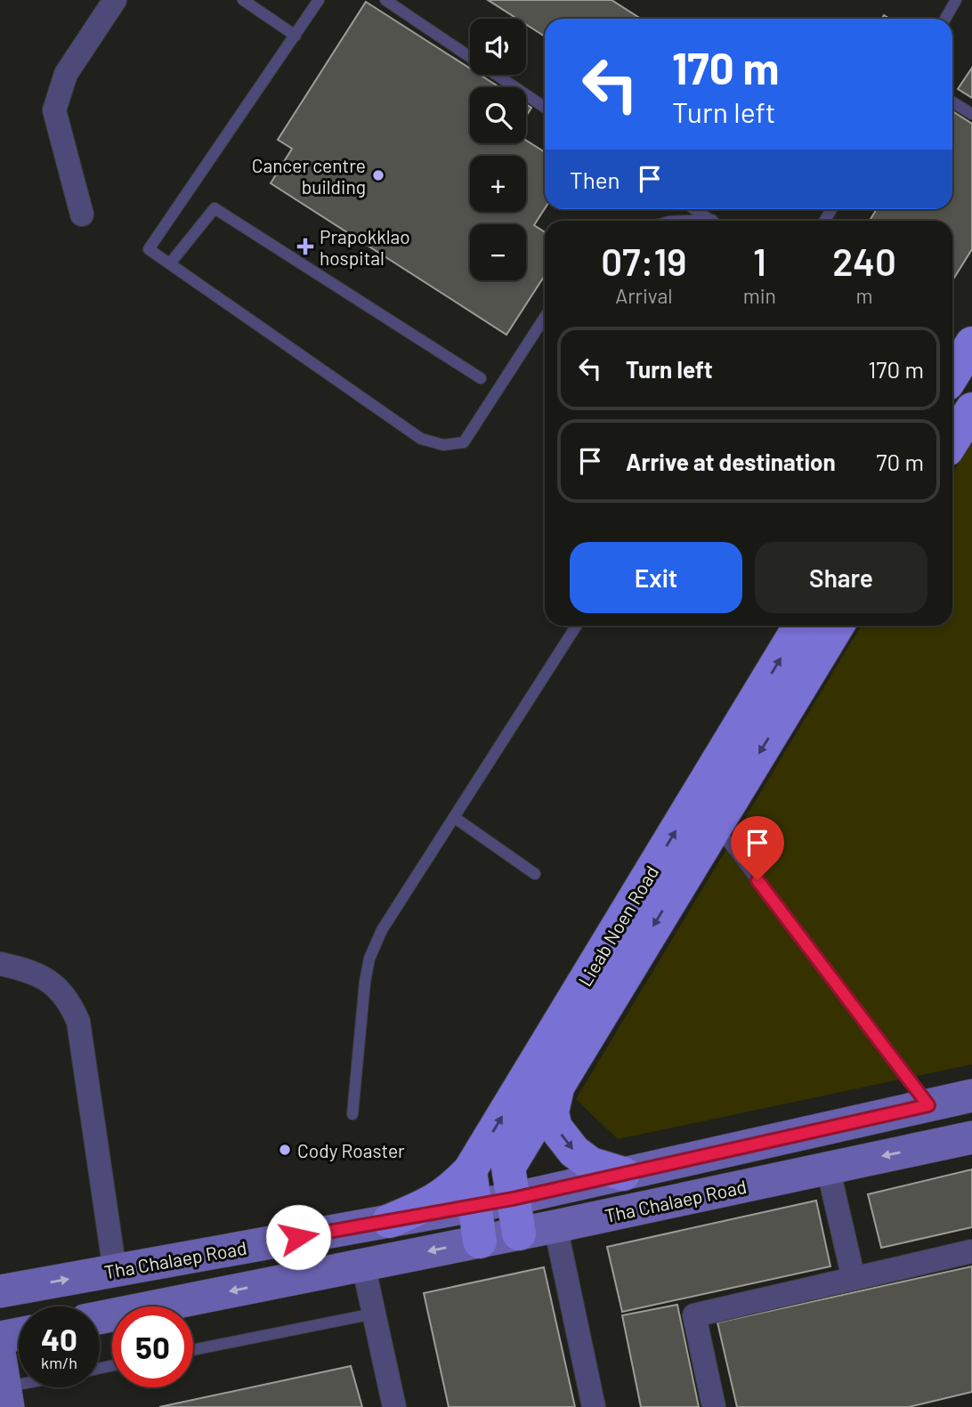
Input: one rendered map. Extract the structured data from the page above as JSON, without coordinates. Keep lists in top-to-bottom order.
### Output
{
  "streets": {
    "main road": ["Lieab Noen Road", "Tha Chalaep Road"]
  },
  "crossings": [
    ["Lieab Noen Road", "Tha Chalaep Road"]
  ],
  "places": {
    "other": ["Cancer centre building", "Cody Roaster"],
    "health": ["Prapokklao hospital"]
  },
  "page": {
    "map_buttons": ["+", "−"],
    "turn": ["170 m", "Turn left"],
    "then": "Then",
    "eta": [
      "07:19",
      "Arrival",
      "1",
      "min",
      "240",
      "m"
    ],
    "list": [
      {
        "name": "Turn left",
        "value": "170 m"
      },
      {
        "name": "Arrive at destination",
        "value": "70 m"
      }
    ],
    "buttons": ["Exit", "Share"],
    "speed": "40 km/h",
    "limit": "50"
  }
}
